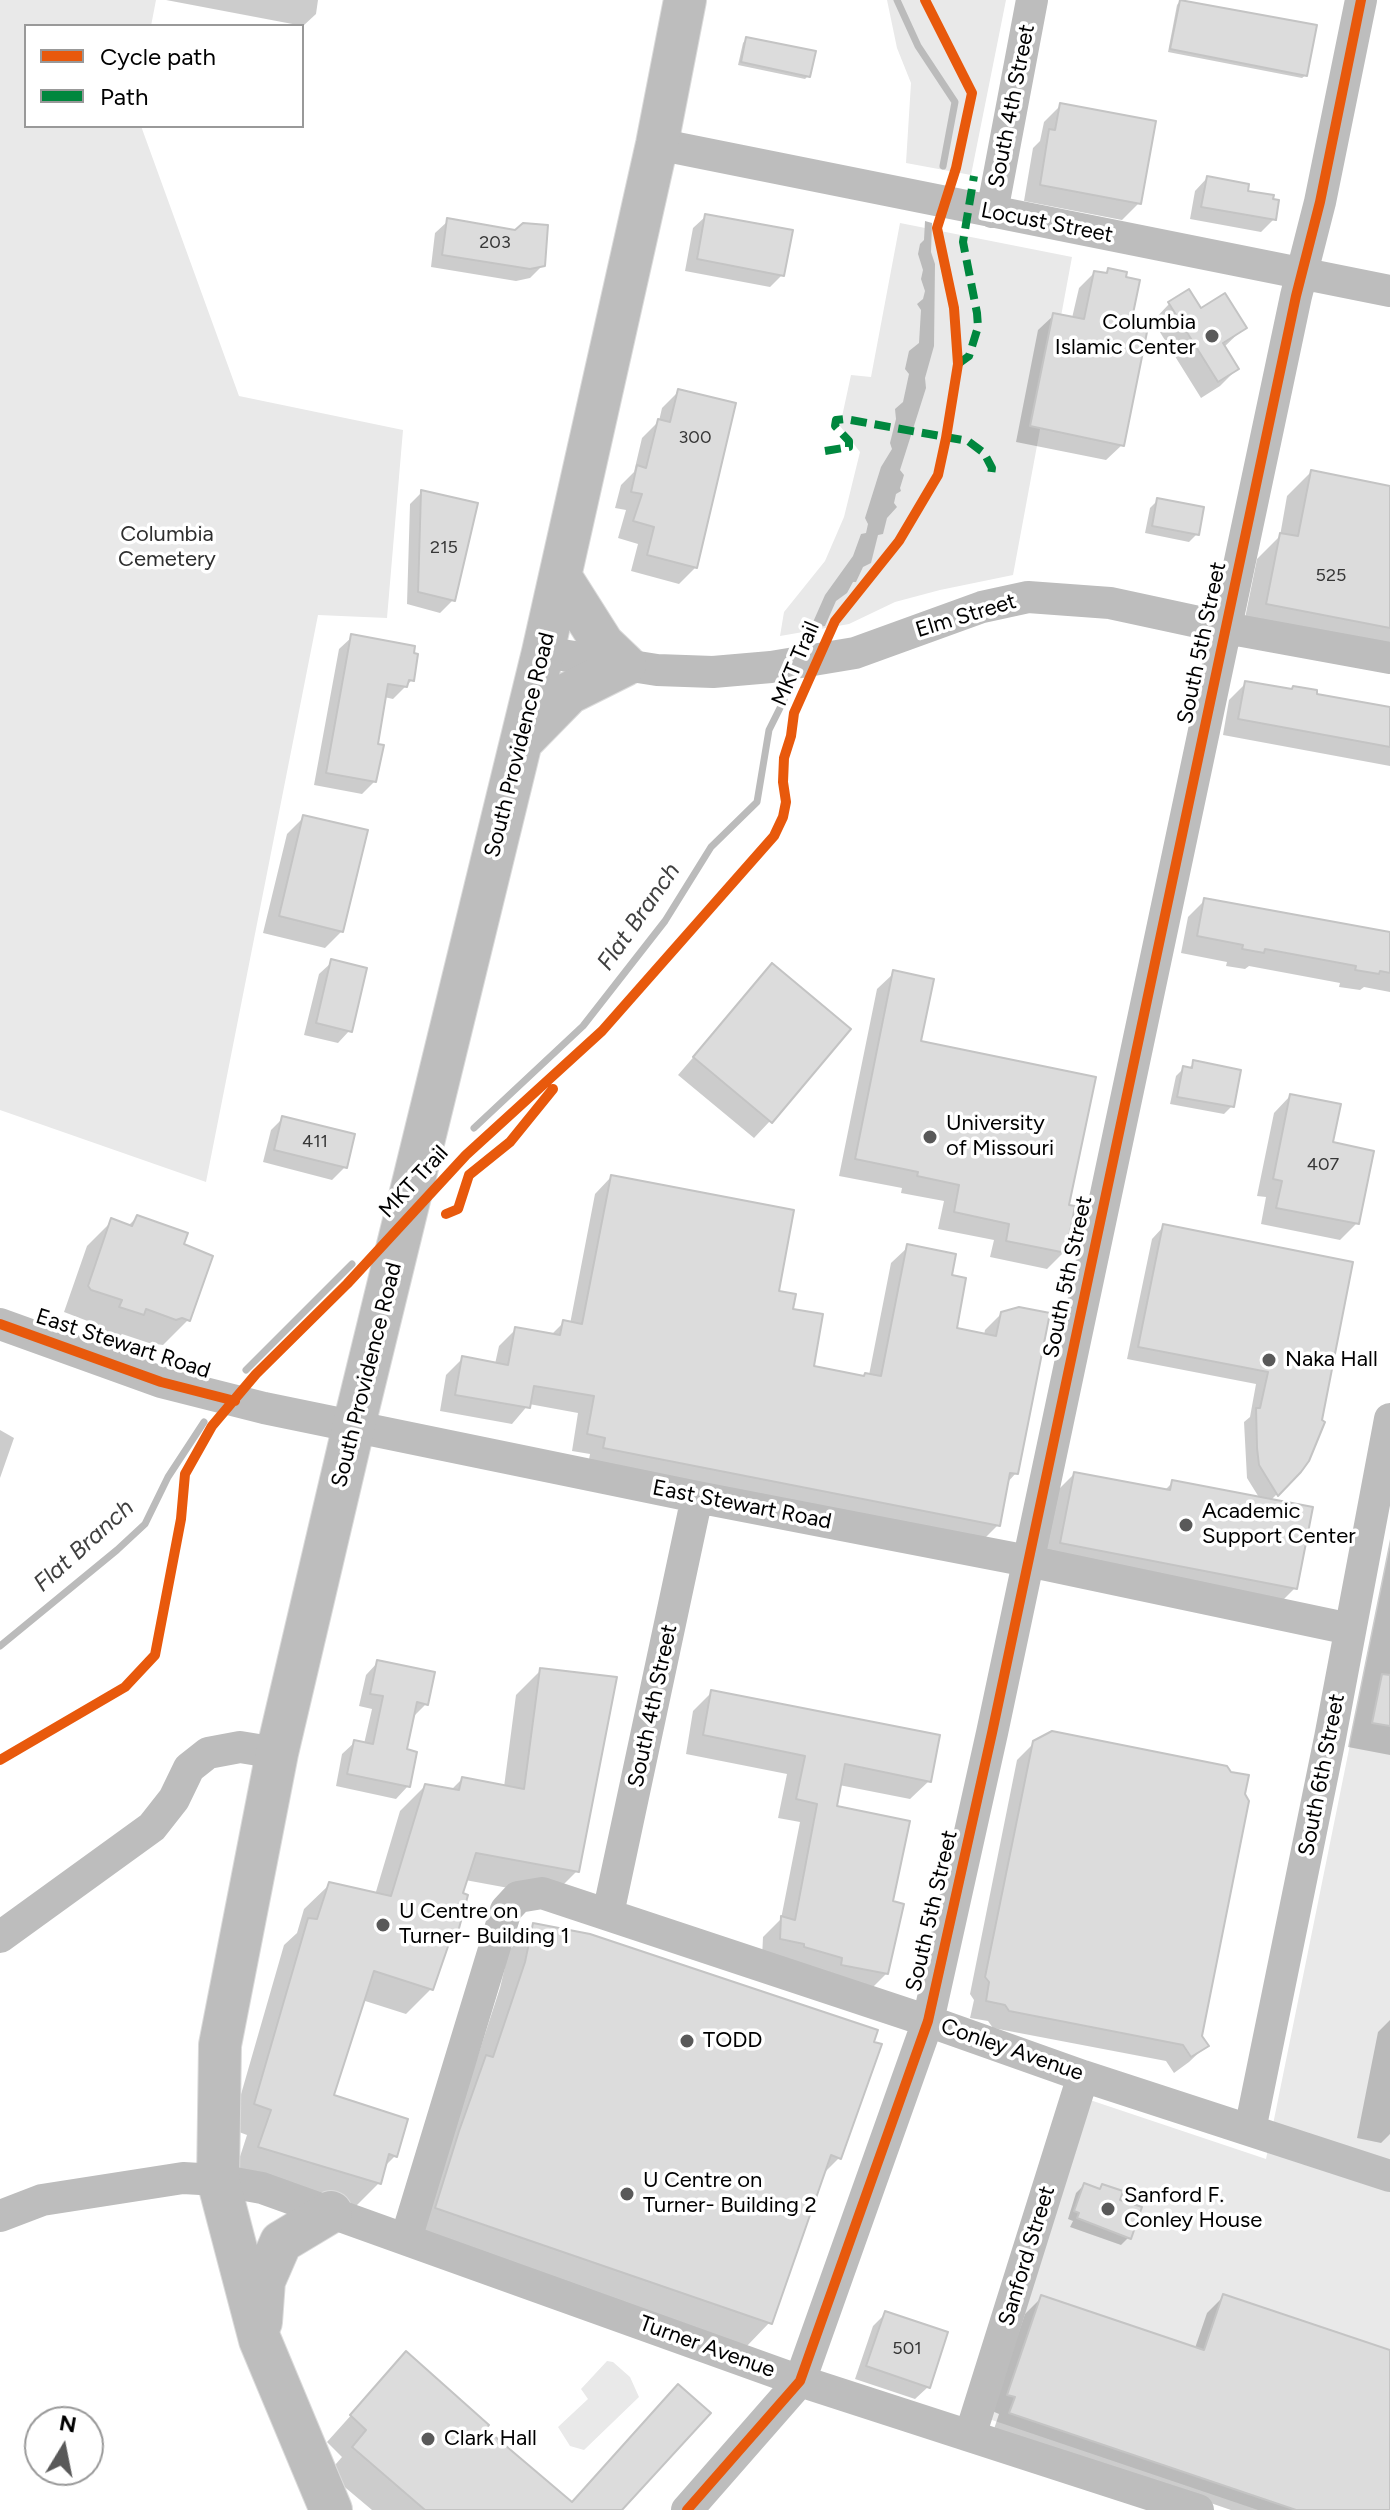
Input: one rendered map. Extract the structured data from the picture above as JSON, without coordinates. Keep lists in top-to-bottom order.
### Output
{
  "streets": {
    "main road": ["South Providence Road"],
    "street": [
      "South 4th Street",
      "Locust Street",
      "Elm Street",
      "South 5th Street",
      "East Stewart Road",
      "South 6th Street",
      "Conley Avenue",
      "Sanford Street",
      "Turner Avenue"
    ],
    "cycle path": ["MKT Trail"]
  },
  "crossings": [
    ["South 4th Street", "Locust Street"],
    ["South 4th Street", "East Stewart Road"],
    ["South 4th Street", "Conley Avenue"],
    ["Locust Street", "South 5th Street"],
    ["Locust Street", "South Providence Road"],
    ["Elm Street", "South 5th Street"],
    ["Elm Street", "South Providence Road"],
    ["South 5th Street", "East Stewart Road"],
    ["South 5th Street", "Conley Avenue"],
    ["South 5th Street", "Turner Avenue"],
    ["South Providence Road", "East Stewart Road"],
    ["South Providence Road", "Turner Avenue"],
    ["East Stewart Road", "South 6th Street"],
    ["South 6th Street", "Conley Avenue"],
    ["Conley Avenue", "Sanford Street"],
    ["Conley Avenue", "Turner Avenue"],
    ["Sanford Street", "Turner Avenue"]
  ],
  "water": ["Flat Branch"],
  "parks": ["Columbia Cemetery"],
  "places": [
    "Columbia Islamic Center",
    "University of Missouri",
    "Naka Hall",
    "Academic Support Center",
    "U Centre on Turner- Building 1",
    "TODD",
    "U Centre on Turner- Building 2",
    "Sanford F. Conley House",
    "Clark Hall"
  ],
  "house_numbers": [
    "203",
    "300",
    "215",
    "525",
    "411",
    "407",
    "501"
  ],
  "legend": ["Cycle path", "Path"],
  "north": "top"
}
